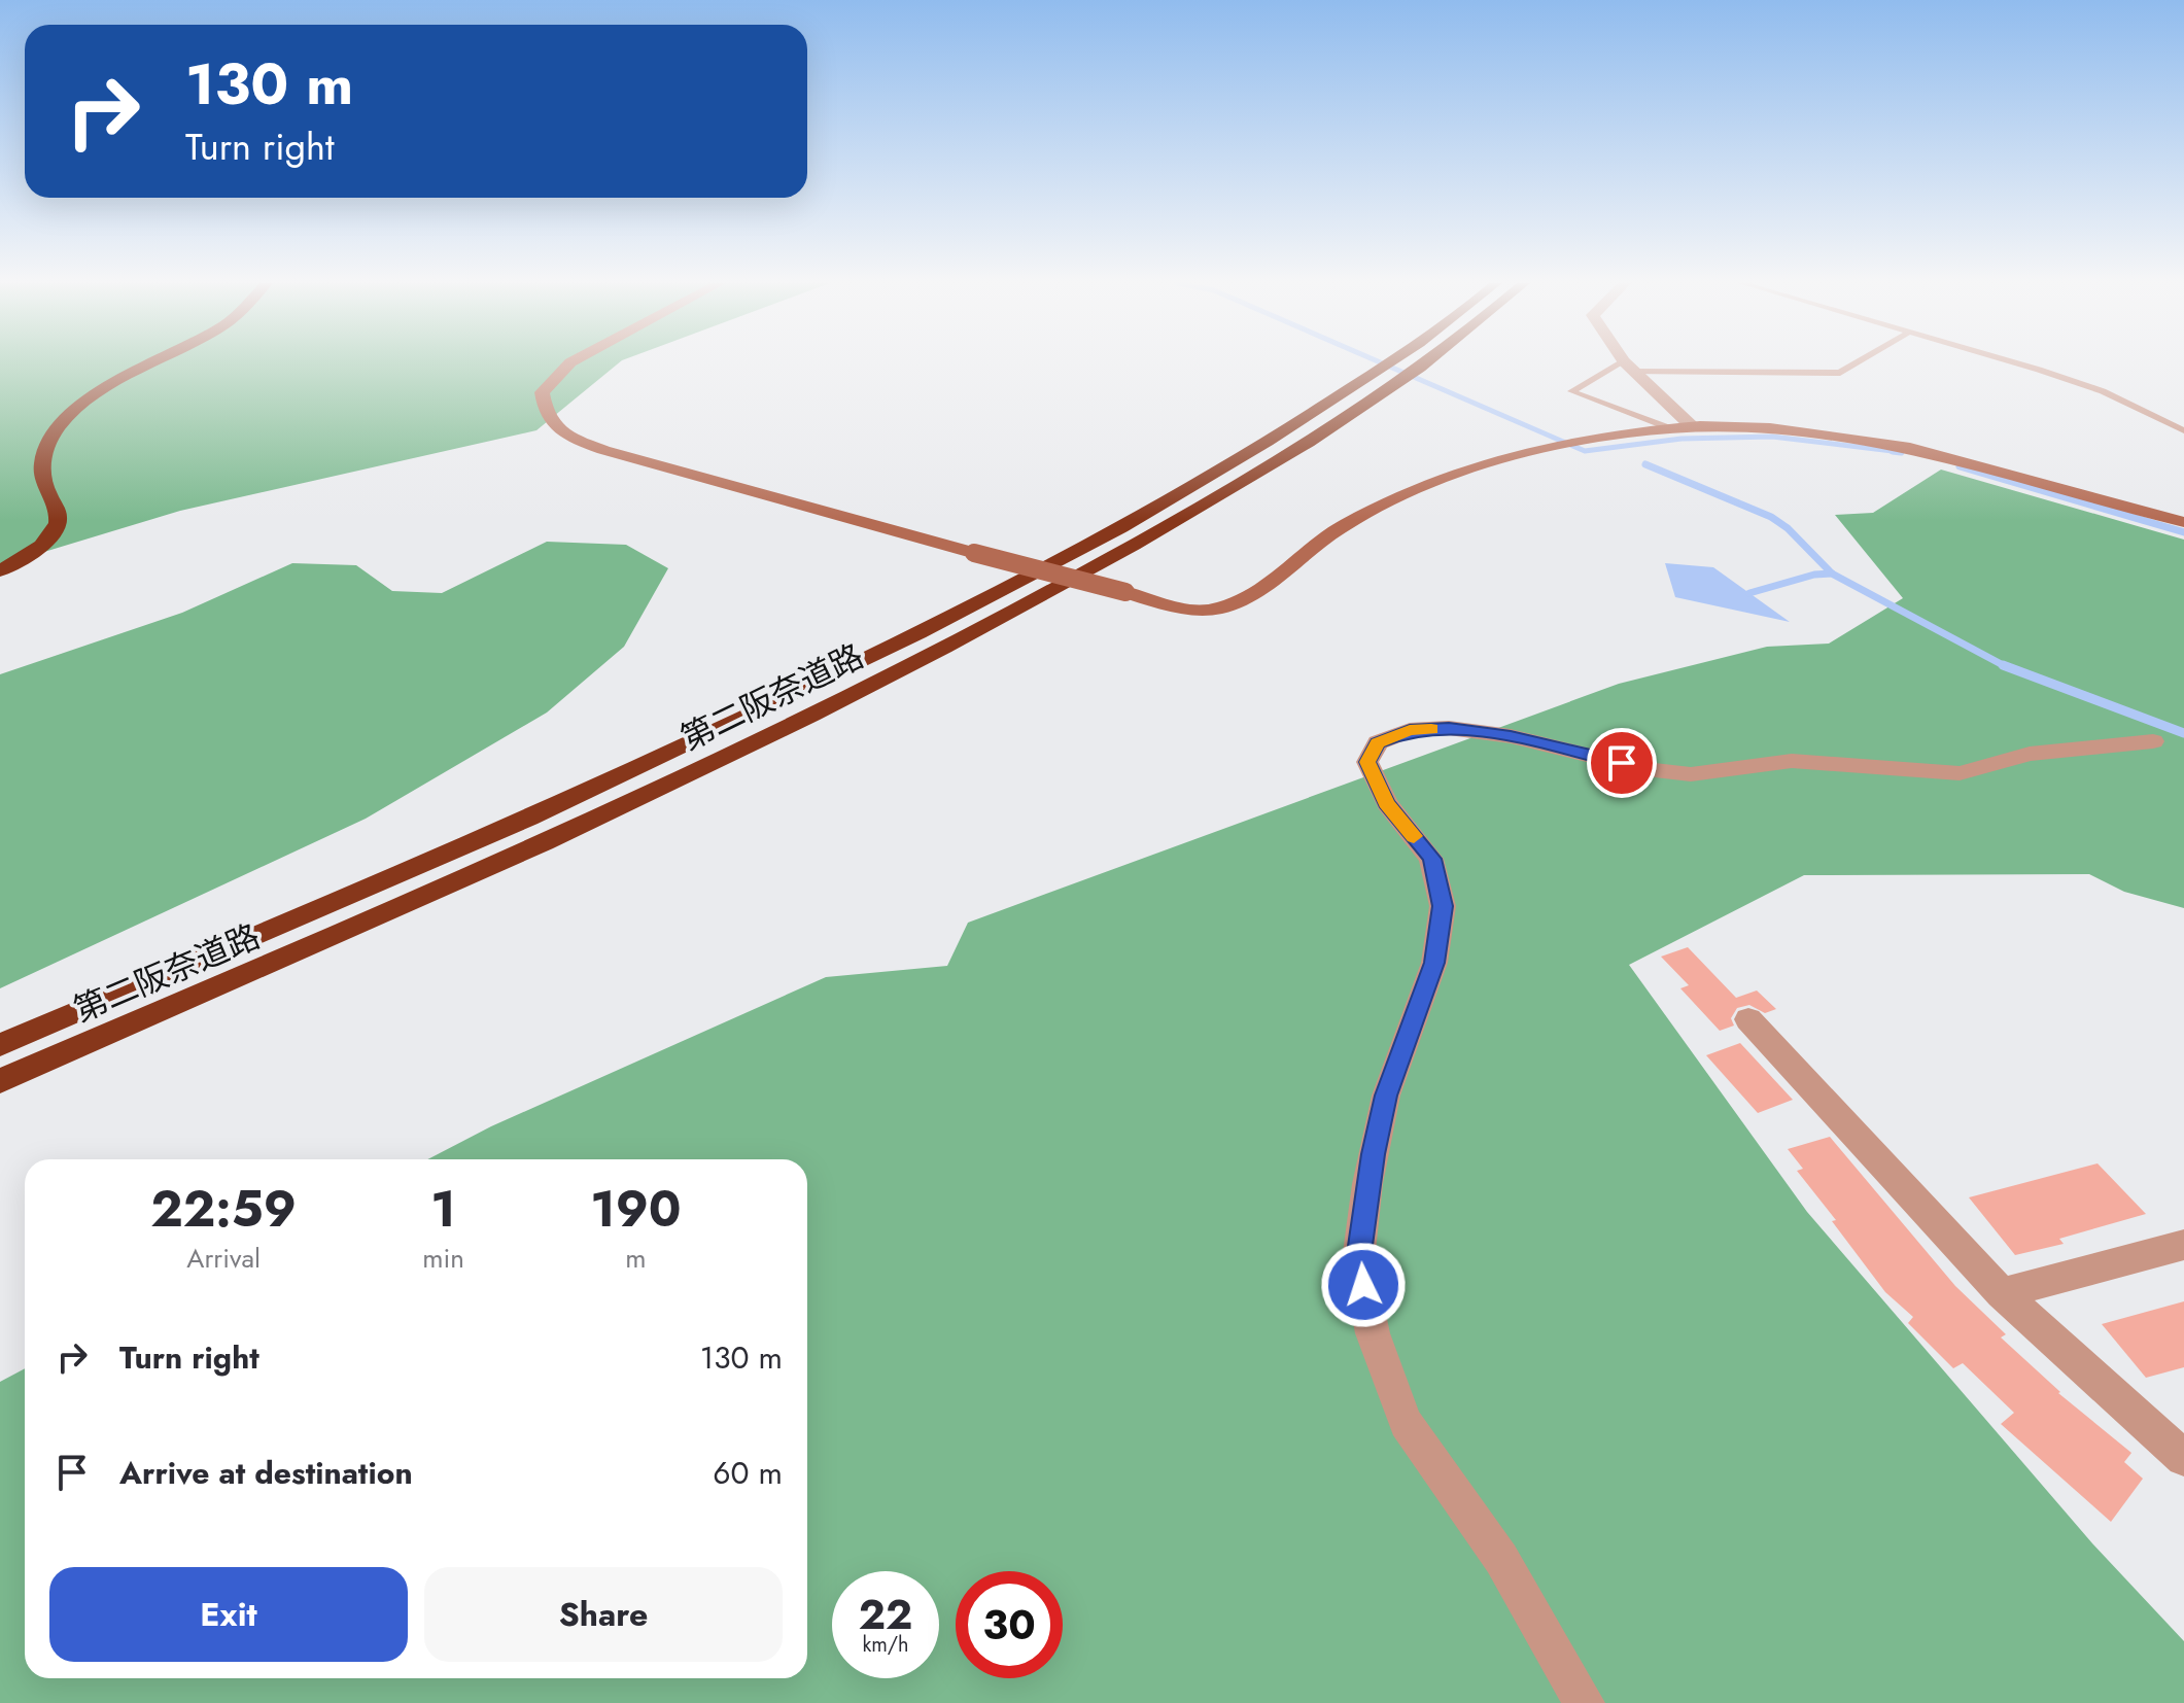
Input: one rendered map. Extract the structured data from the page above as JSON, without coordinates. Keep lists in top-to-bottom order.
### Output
{
  "streets": {
    "highway": ["第二阪奈道路"]
  },
  "page": {
    "turn": ["130 m", "Turn right"],
    "eta": [
      "22:59",
      "Arrival",
      "1",
      "min",
      "190",
      "m"
    ],
    "list": [
      {
        "name": "Turn right",
        "value": "130 m"
      },
      {
        "name": "Arrive at destination",
        "value": "60 m"
      }
    ],
    "buttons": ["Exit", "Share"],
    "speed": "22 km/h",
    "limit": "30"
  }
}
